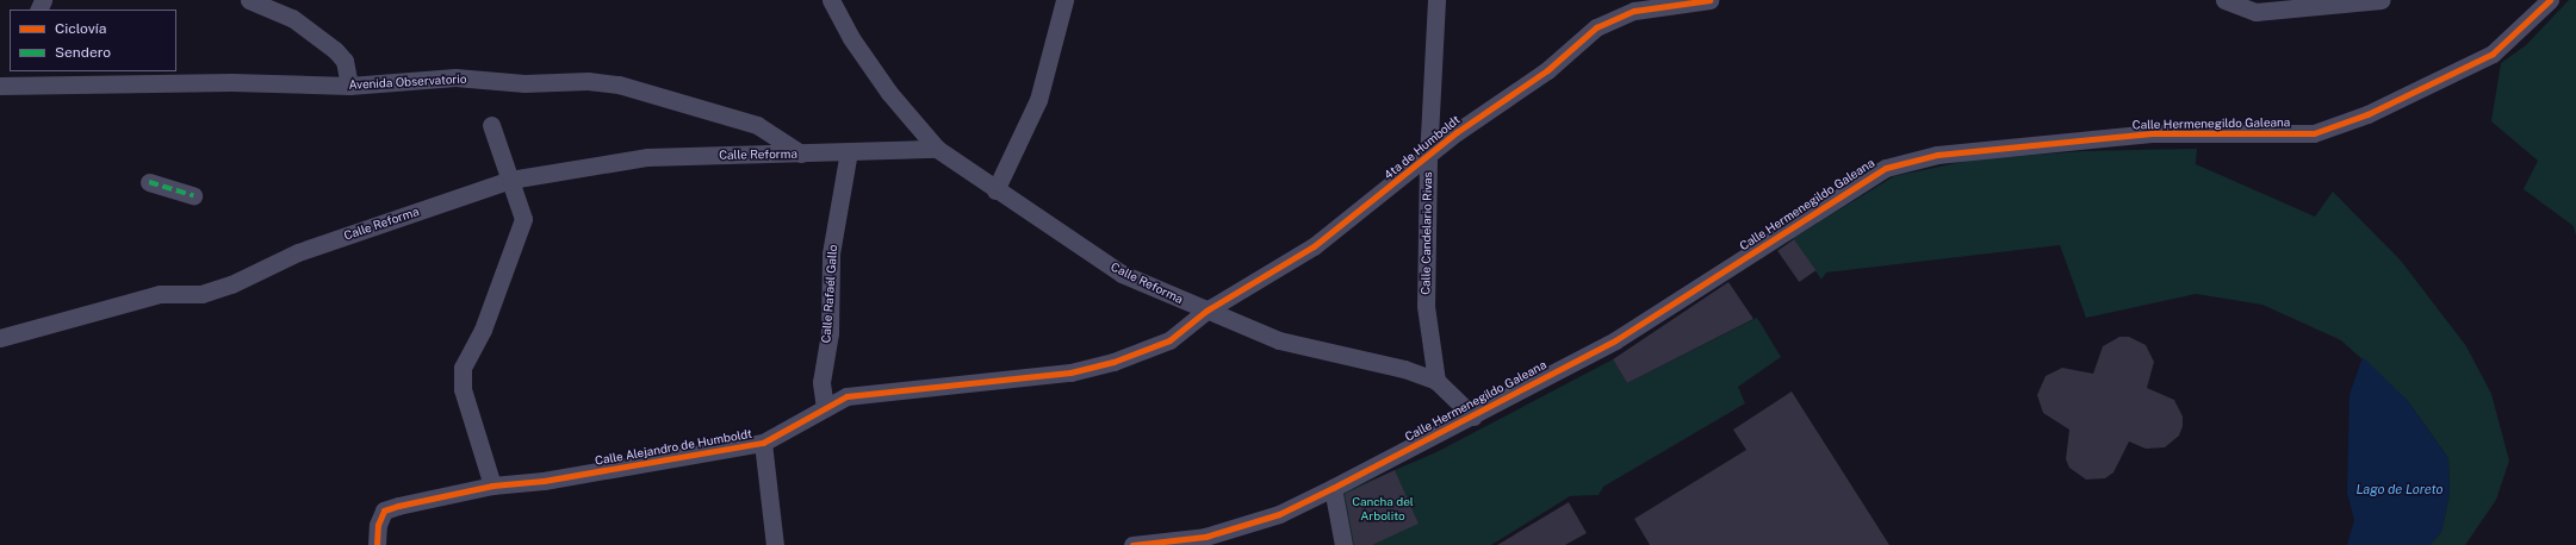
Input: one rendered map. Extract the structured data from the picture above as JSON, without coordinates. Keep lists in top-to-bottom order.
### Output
{
  "streets": {
    "street": [
      "Avenida Observatorio",
      "Calle Hermenegildo Galeana",
      "4ta de Humboldt",
      "Calle Reforma",
      "Calle Candelario Rivas",
      "Calle Rafaél Gallo",
      "Calle Alejandro de Humboldt"
    ]
  },
  "crossings": [
    ["Avenida Observatorio", "Calle Reforma"],
    ["Calle Hermenegildo Galeana", "Calle Reforma"],
    ["4ta de Humboldt", "Calle Reforma"],
    ["4ta de Humboldt", "Calle Candelario Rivas"],
    ["4ta de Humboldt", "Calle Alejandro de Humboldt"],
    ["Calle Reforma", "Calle Candelario Rivas"],
    ["Calle Reforma", "Calle Rafaél Gallo"],
    ["Calle Reforma", "Calle Alejandro de Humboldt"],
    ["Calle Rafaél Gallo", "Calle Alejandro de Humboldt"]
  ],
  "water": ["Lago de Loreto"],
  "parks": ["Cancha del Arbolito"],
  "legend": ["Ciclovía", "Sendero"]
}
